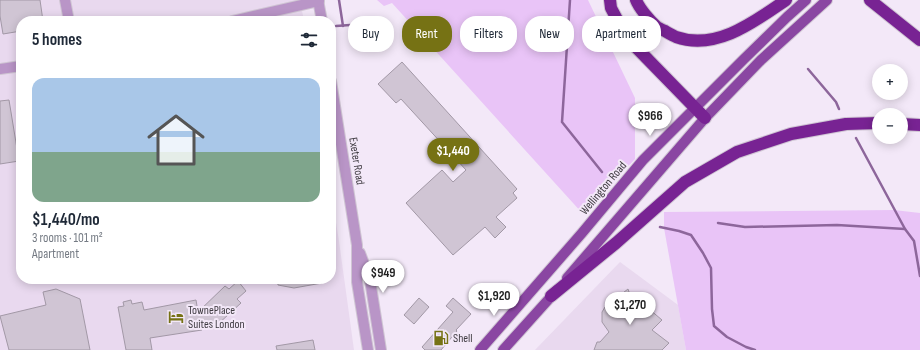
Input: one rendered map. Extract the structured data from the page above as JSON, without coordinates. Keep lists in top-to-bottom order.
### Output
{
  "streets": {
    "main road": ["Wellington Road"],
    "street": ["Exeter Road"]
  },
  "places": {
    "hotel": ["TownePlace Suites London"],
    "fuel station": ["Shell"]
  },
  "page": {
    "chip": [
      "Buy",
      "Rent",
      "Filters",
      "New",
      "Apartment"
    ],
    "heading": "5 homes",
    "map_buttons": ["+", "−"],
    "list": [
      {
        "name": "$1,440/mo",
        "note": "3 rooms · 101 m² · Apartment"
      }
    ],
    "price": [
      "$966",
      "$1,440",
      "$949",
      "$1,920",
      "$1,270"
    ]
  }
}
